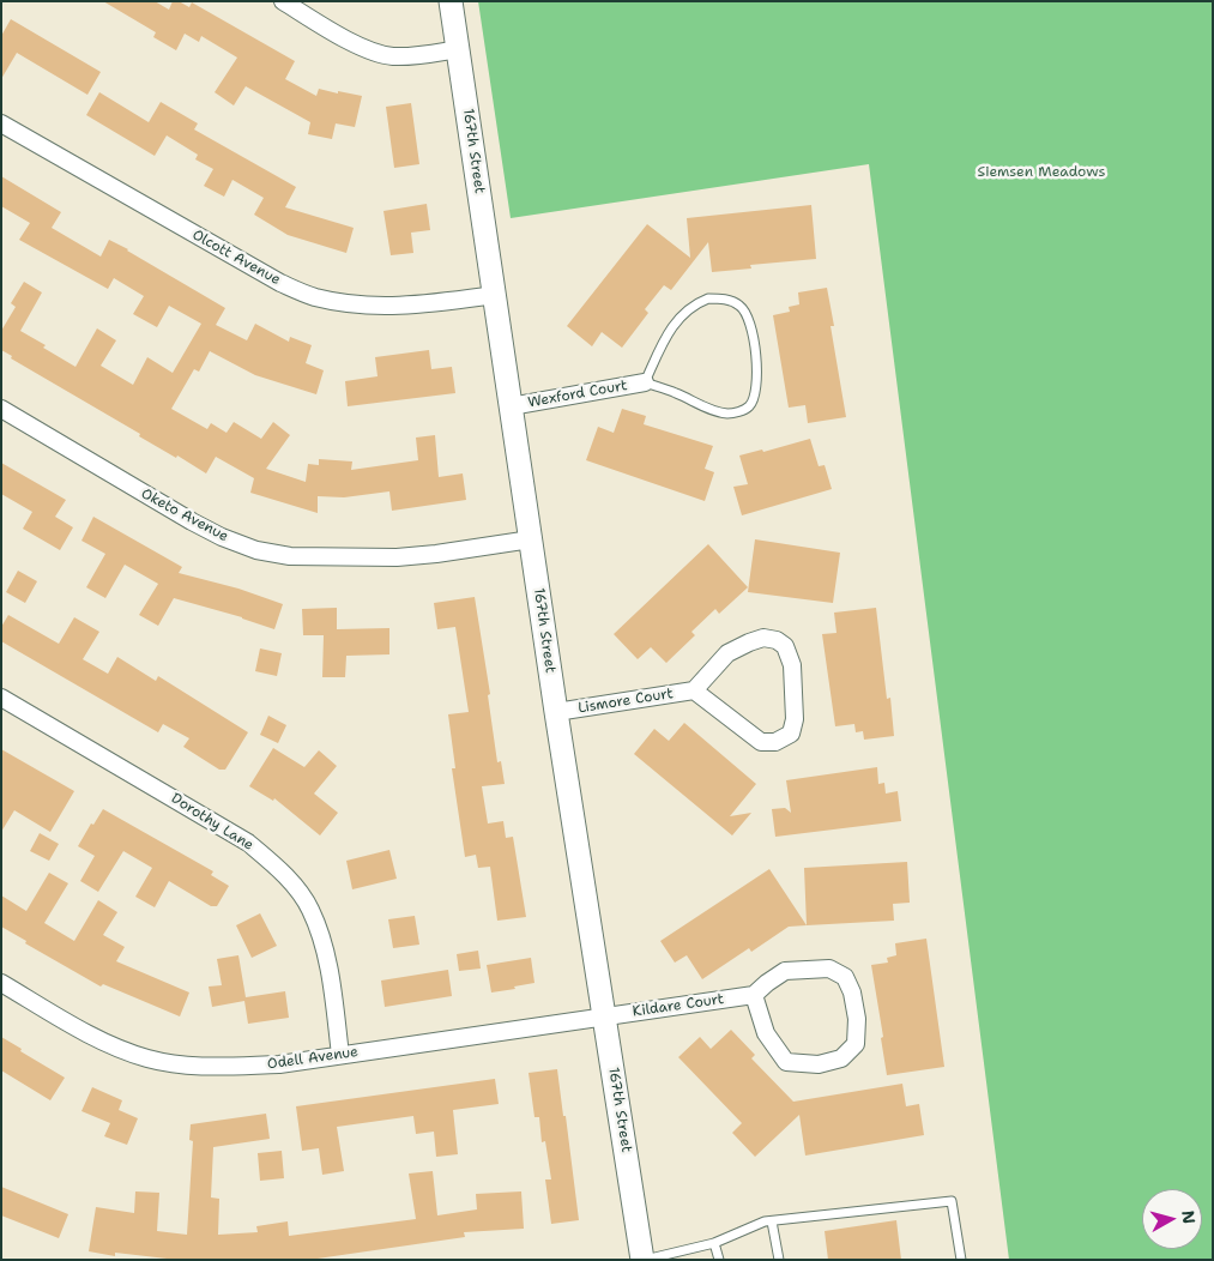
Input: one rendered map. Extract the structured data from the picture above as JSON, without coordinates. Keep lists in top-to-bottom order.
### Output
{
  "streets": {
    "street": [
      "167th Street",
      "Olcott Avenue",
      "Wexford Court",
      "Oketo Avenue",
      "Lismore Court",
      "Dorothy Lane",
      "Kildare Court",
      "Odell Avenue"
    ]
  },
  "crossings": [
    ["167th Street", "Olcott Avenue"],
    ["167th Street", "Wexford Court"],
    ["167th Street", "Oketo Avenue"],
    ["167th Street", "Lismore Court"],
    ["167th Street", "Kildare Court"],
    ["167th Street", "Odell Avenue"],
    ["Dorothy Lane", "Odell Avenue"],
    ["Kildare Court", "Odell Avenue"]
  ],
  "parks": ["Siemsen Meadows"],
  "north": "right"
}
